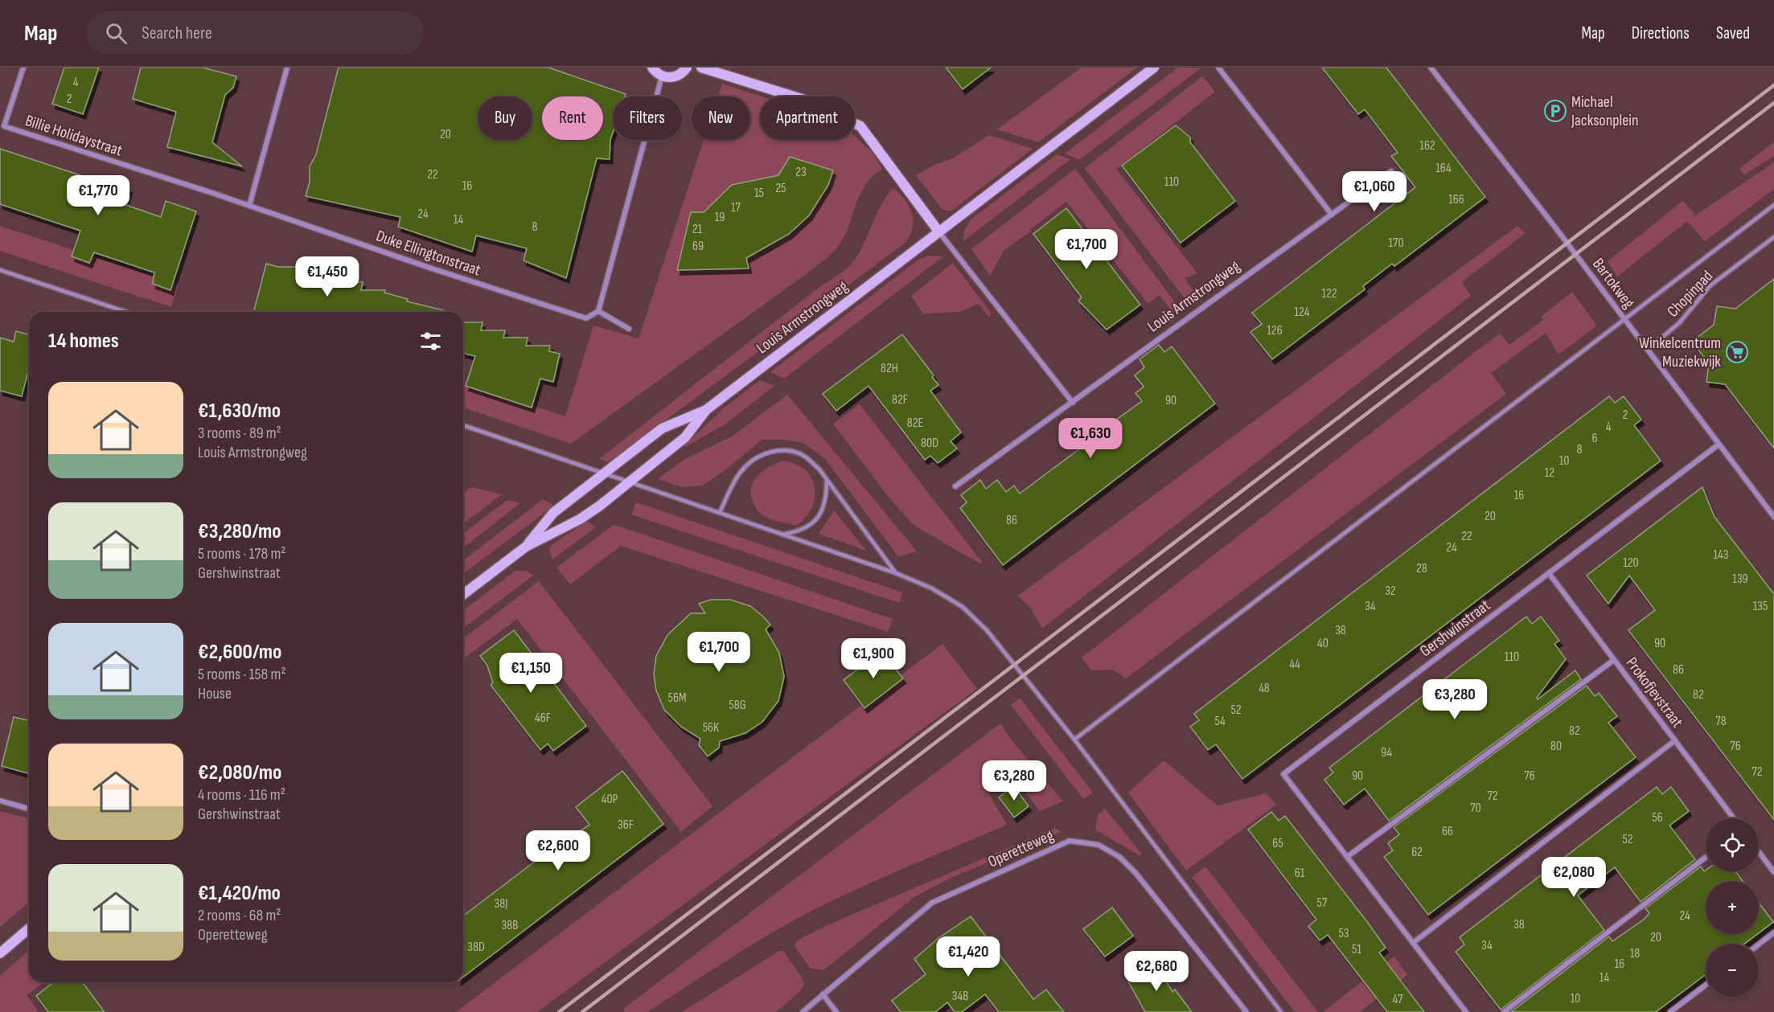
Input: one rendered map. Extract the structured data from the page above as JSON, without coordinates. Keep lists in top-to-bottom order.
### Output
{
  "streets": {
    "street": [
      "Billie Holidaystraat",
      "Duke Ellingtonstraat",
      "Bartokweg",
      "Louis Armstrongweg",
      "Gershwinstraat",
      "Prokofjevstraat",
      "Operetteweg"
    ],
    "lane": ["Chopinpad"]
  },
  "crossings": [
    ["Billie Holidaystraat", "Duke Ellingtonstraat"],
    ["Bartokweg", "Chopinpad"],
    ["Bartokweg", "Gershwinstraat"],
    ["Gershwinstraat", "Prokofjevstraat"]
  ],
  "places": {
    "parking": ["Michael Jacksonplein"],
    "supermarket": ["Winkelcentrum Muziekwijk"]
  },
  "house_numbers": [
    "4",
    "2",
    "20",
    "162",
    "164",
    "23",
    "22",
    "110",
    "16",
    "25",
    "15",
    "166",
    "17",
    "24",
    "19",
    "14",
    "8",
    "21",
    "170",
    "69",
    "122",
    "124",
    "126",
    "82H",
    "82F",
    "90",
    "2",
    "82E",
    "4",
    "6",
    "80D",
    "8",
    "10",
    "12",
    "16",
    "20",
    "86",
    "22",
    "24",
    "143",
    "120",
    "28",
    "139",
    "32",
    "34",
    "135",
    "38",
    "40",
    "90",
    "110",
    "44",
    "86",
    "48",
    "82",
    "56M",
    "58G",
    "52",
    "46F",
    "54",
    "78",
    "56K",
    "82",
    "80",
    "76",
    "94",
    "72",
    "90",
    "76",
    "72",
    "40P",
    "70",
    "56",
    "36F",
    "66",
    "52",
    "65",
    "62",
    "61",
    "57",
    "38J",
    "24",
    "38",
    "38B",
    "53",
    "20",
    "34",
    "38D",
    "51",
    "18",
    "16",
    "14",
    "34B",
    "10",
    "47"
  ],
  "page": {
    "header": "Map",
    "search": "Search here",
    "nav": ["Map", "Directions", "Saved"],
    "chip": [
      "Buy",
      "Rent",
      "Filters",
      "New",
      "Apartment"
    ],
    "price": [
      "€1,060",
      "€1,770",
      "€1,700",
      "€1,450",
      "€1,630",
      "€1,700",
      "€1,900",
      "€1,150",
      "€3,280",
      "€3,280",
      "€2,600",
      "€2,080",
      "€1,420",
      "€2,680"
    ],
    "heading": "14 homes",
    "list": [
      {
        "name": "€1,630/mo",
        "note": "3 rooms · 89 m² · Louis Armstrongweg"
      },
      {
        "name": "€3,280/mo",
        "note": "5 rooms · 178 m² · Gershwinstraat"
      },
      {
        "name": "€2,600/mo",
        "note": "5 rooms · 158 m² · House"
      },
      {
        "name": "€2,080/mo",
        "note": "4 rooms · 116 m² · Gershwinstraat"
      },
      {
        "name": "€1,420/mo",
        "note": "2 rooms · 68 m² · Operetteweg"
      }
    ],
    "map_buttons": ["+", "−"]
  }
}
